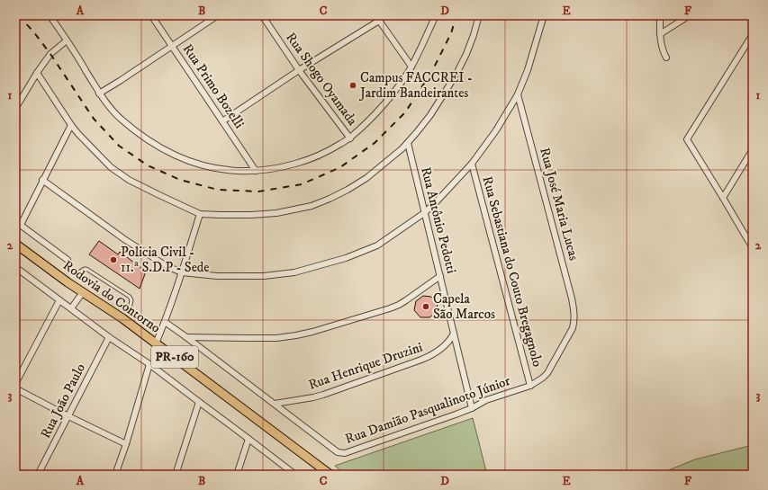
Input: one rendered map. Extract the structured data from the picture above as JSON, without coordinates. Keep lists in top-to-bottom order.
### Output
{
  "streets": {
    "main road": ["Rodovia do Contorno", "PR-160"],
    "street": [
      "Rua Shogo Oyamada",
      "Rua Primo Bozelli",
      "Rua José Maria Lucas",
      "Rua Antônio Pedotti",
      "Rua Sebastiana do Couto Bregagnolo",
      "Rua Henrique Druzini",
      "Rua João Paulo",
      "Rua Damião Pasqualinoto Júnior"
    ]
  },
  "crossings": [
    ["Rua José Maria Lucas", "Rua Damião Pasqualinoto Júnior"],
    ["Rua Antônio Pedotti", "Rua Henrique Druzini"],
    ["Rua Antônio Pedotti", "Rua Damião Pasqualinoto Júnior"],
    ["Rua Sebastiana do Couto Bregagnolo", "Rua Damião Pasqualinoto Júnior"],
    ["Rua Henrique Druzini", "Rua Damião Pasqualinoto Júnior"]
  ],
  "places": ["Campus FACCREI - Jardim Bandeirantes", "Policia Civil - 11.ª S.D.P - Sede", "Capela São Marcos"],
  "grid": {
    "columns": [
      "A",
      "B",
      "C",
      "D",
      "E",
      "F"
    ],
    "rows": ["1", "2", "3"]
  }
}
